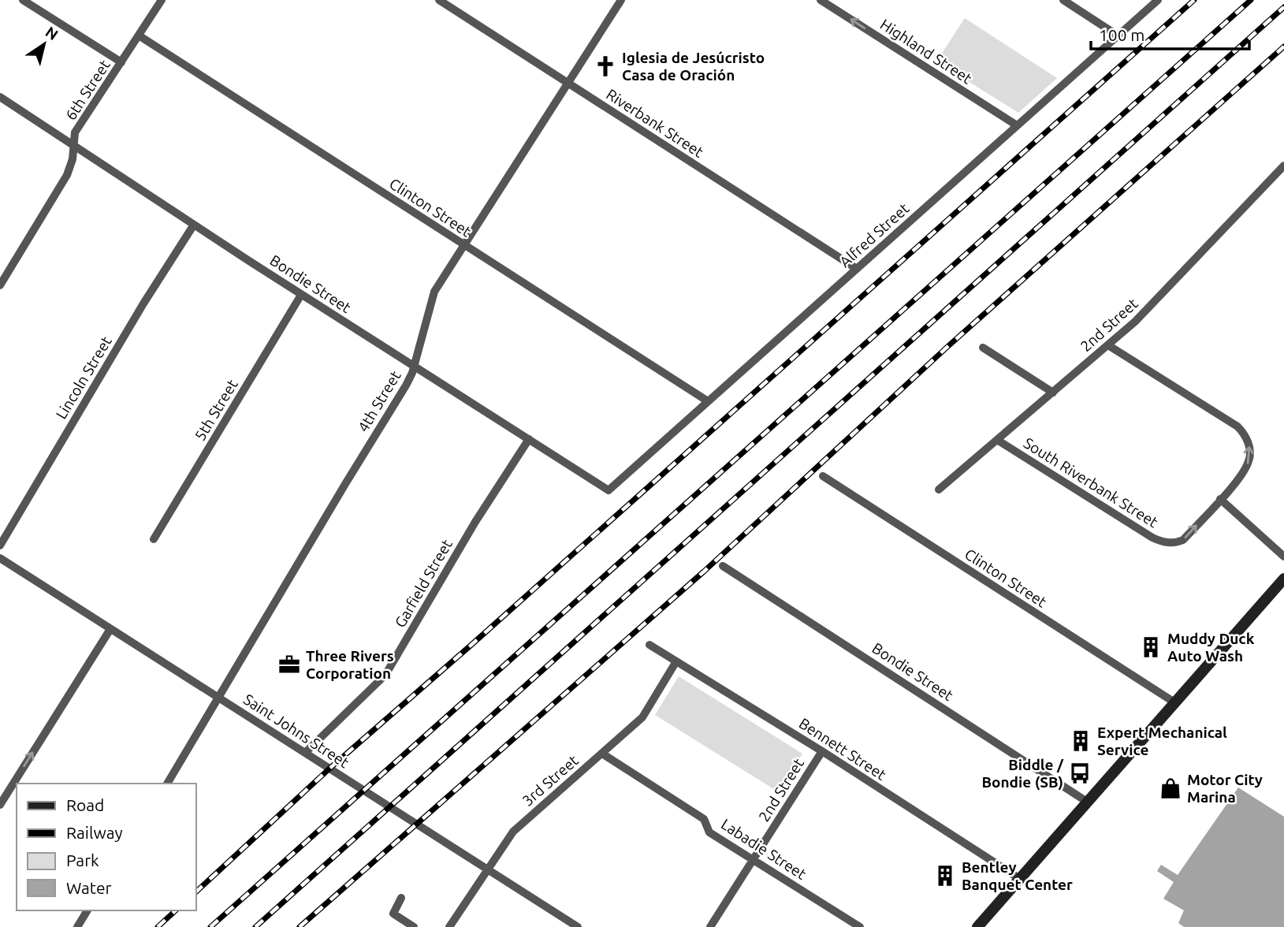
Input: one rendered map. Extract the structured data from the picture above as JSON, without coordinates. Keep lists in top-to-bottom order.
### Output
{
  "streets": {
    "street": [
      "Highland Street",
      "6th Street",
      "Riverbank Street",
      "Clinton Street",
      "Alfred Street",
      "Bondie Street",
      "2nd Street",
      "Lincoln Street",
      "4th Street",
      "5th Street",
      "South Riverbank Street",
      "Garfield Street",
      "Saint Johns Street",
      "Bennett Street",
      "3rd Street",
      "Labadie Street"
    ]
  },
  "crossings": [
    ["Highland Street", "Alfred Street"],
    ["6th Street", "Clinton Street"],
    ["6th Street", "Bondie Street"],
    ["Riverbank Street", "Alfred Street"],
    ["Riverbank Street", "4th Street"],
    ["Clinton Street", "Alfred Street"],
    ["Clinton Street", "4th Street"],
    ["Alfred Street", "Bondie Street"],
    ["Bondie Street", "Lincoln Street"],
    ["Bondie Street", "4th Street"],
    ["Bondie Street", "5th Street"],
    ["Bondie Street", "Garfield Street"],
    ["2nd Street", "South Riverbank Street"],
    ["2nd Street", "Bennett Street"],
    ["2nd Street", "Labadie Street"],
    ["4th Street", "Saint Johns Street"],
    ["Garfield Street", "Saint Johns Street"],
    ["Saint Johns Street", "3rd Street"],
    ["Bennett Street", "3rd Street"],
    ["3rd Street", "Labadie Street"]
  ],
  "one_way": ["Highland Street"],
  "places": {
    "church": ["Iglesia de Jesúcristo Casa de Oración"],
    "building": ["Muddy Duck Auto Wash", "Expert Mechanical Service", "Bentley Banquet Center"],
    "office": ["Three Rivers Corporation"],
    "bus stop": ["Biddle / Bondie (SB)"],
    "shop": ["Motor City Marina"]
  },
  "legend": [
    "Road",
    "Railway",
    "Park",
    "Water"
  ],
  "scale_bar": "100 m",
  "north": "top right"
}
